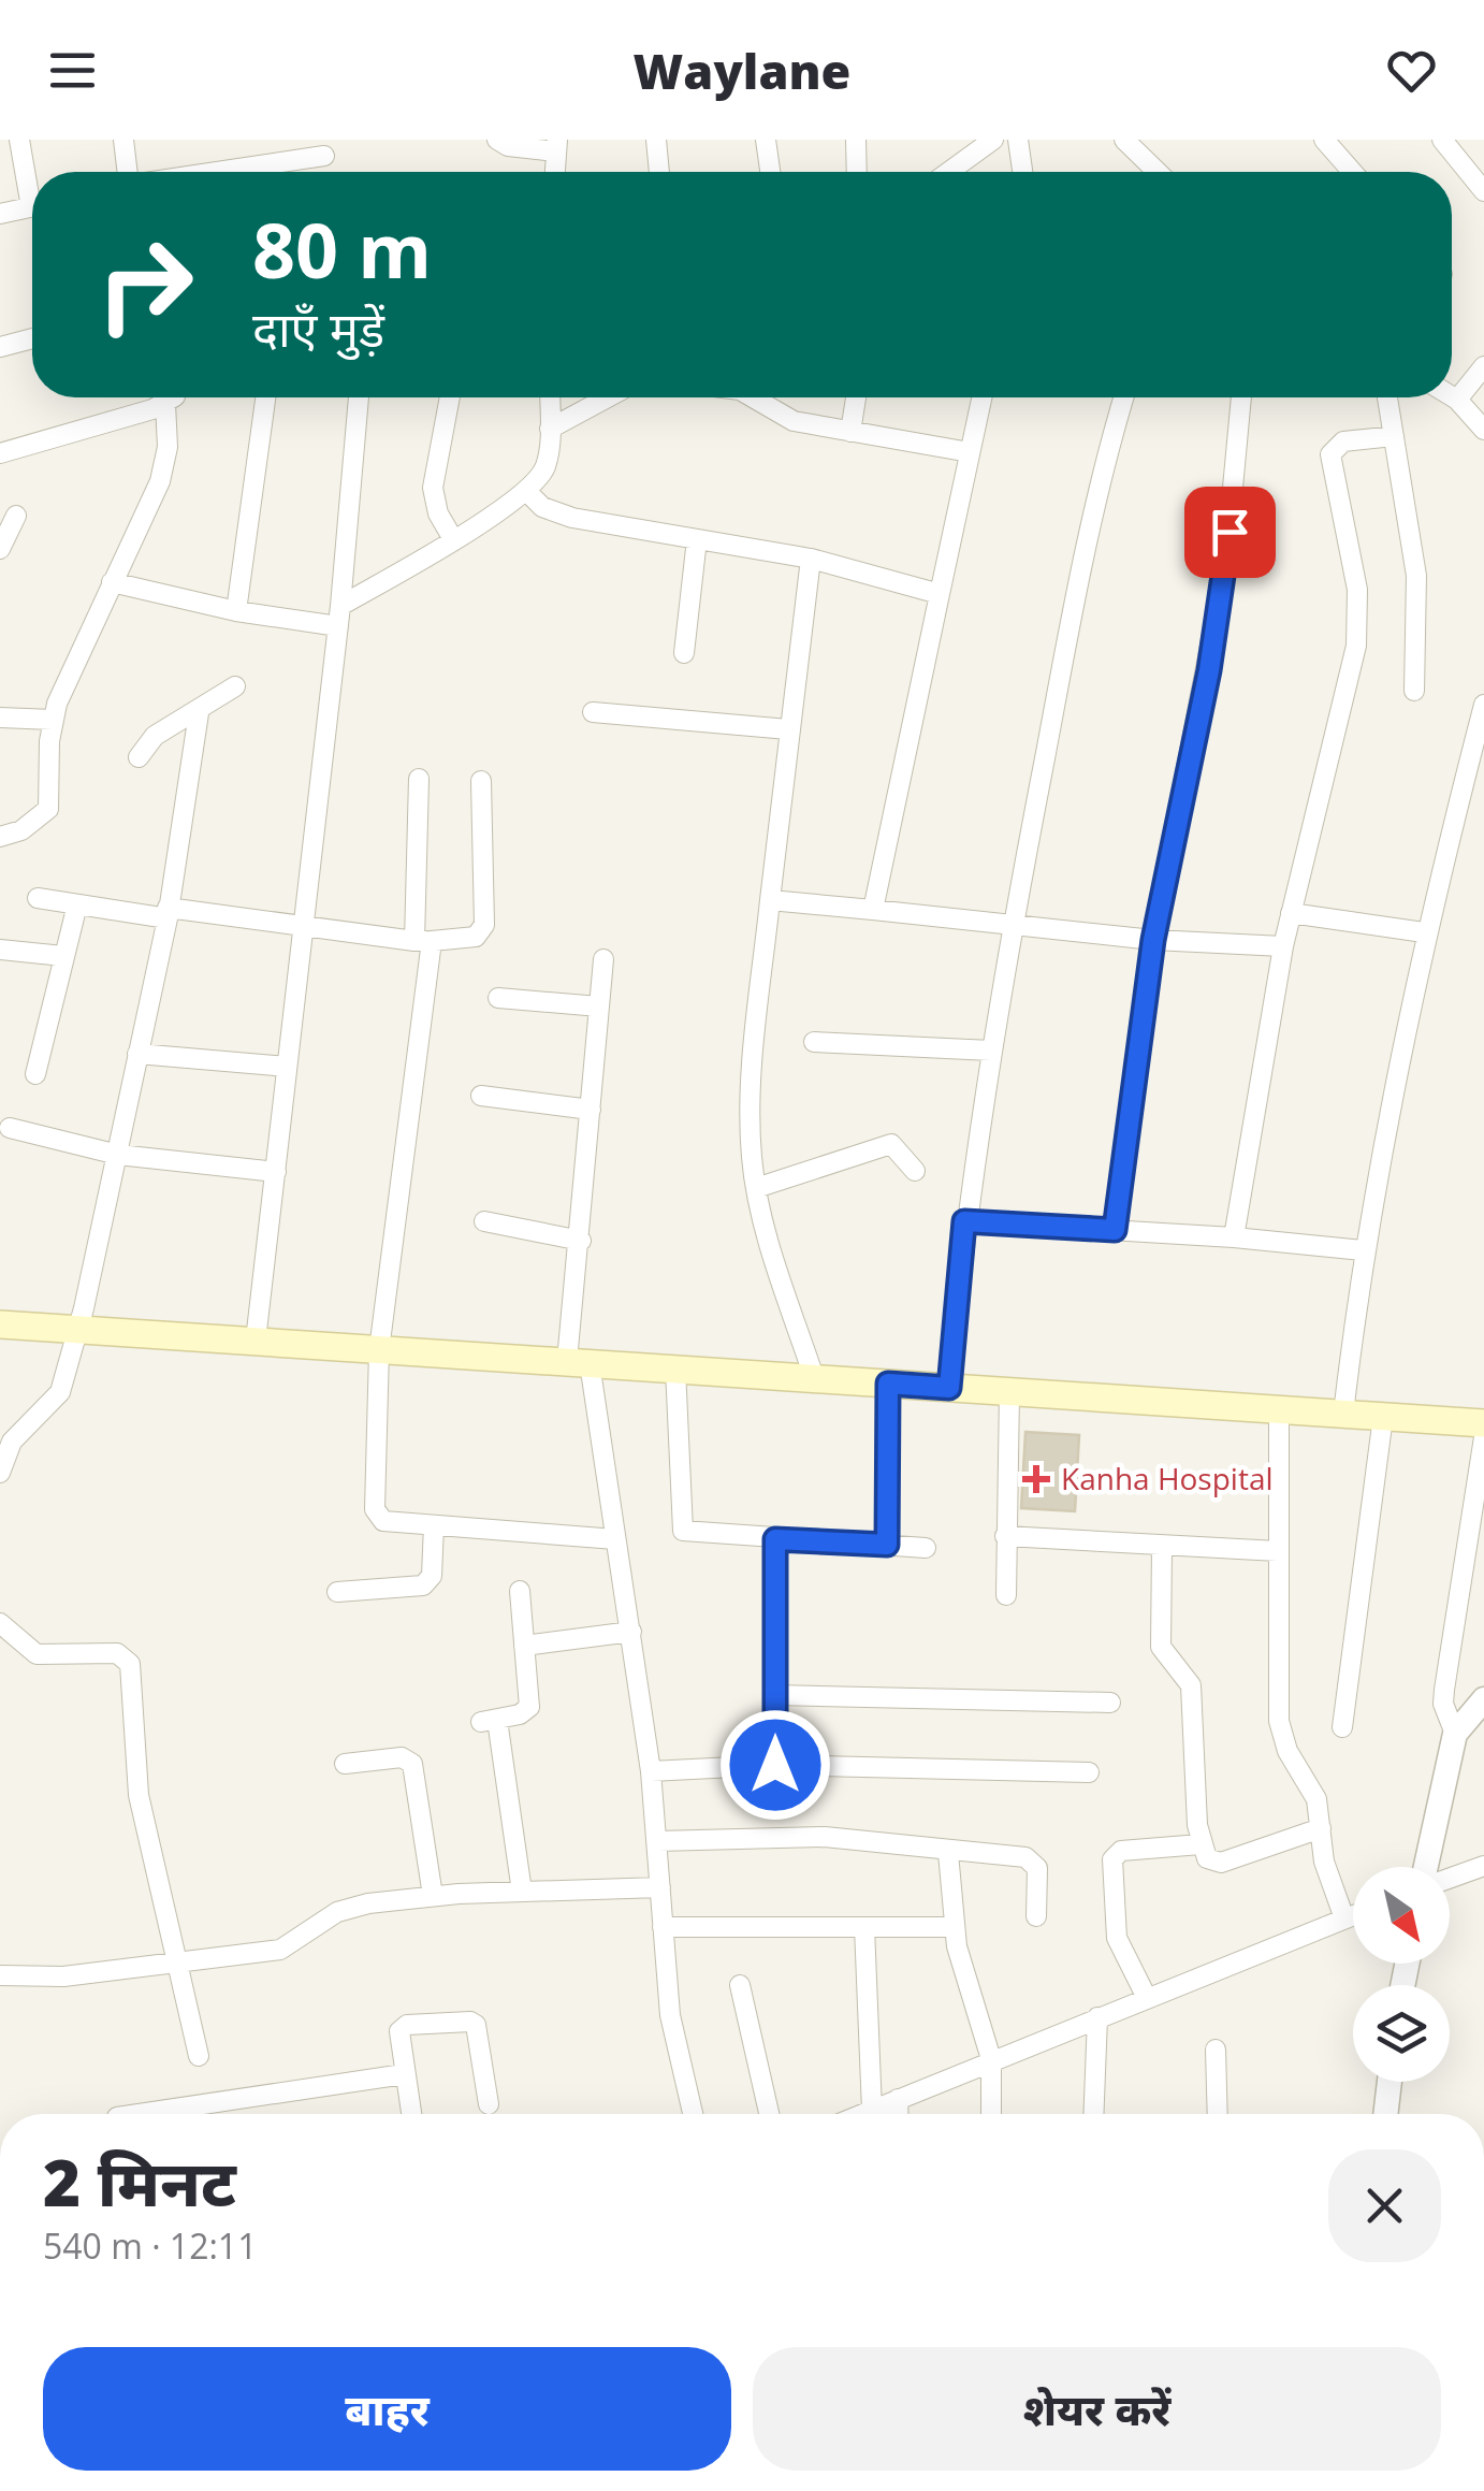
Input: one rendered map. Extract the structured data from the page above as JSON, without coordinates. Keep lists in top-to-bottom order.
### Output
{
  "places": {
    "health": ["Kanha Hospital"]
  },
  "north": "bottom right",
  "page": {
    "header": "Waylane",
    "turn": ["80 m", "दाएँ मुड़ें"],
    "heading": ["2 मिनट", "540 m · 12:11"],
    "buttons": ["बाहर", "शेयर करें"]
  }
}
